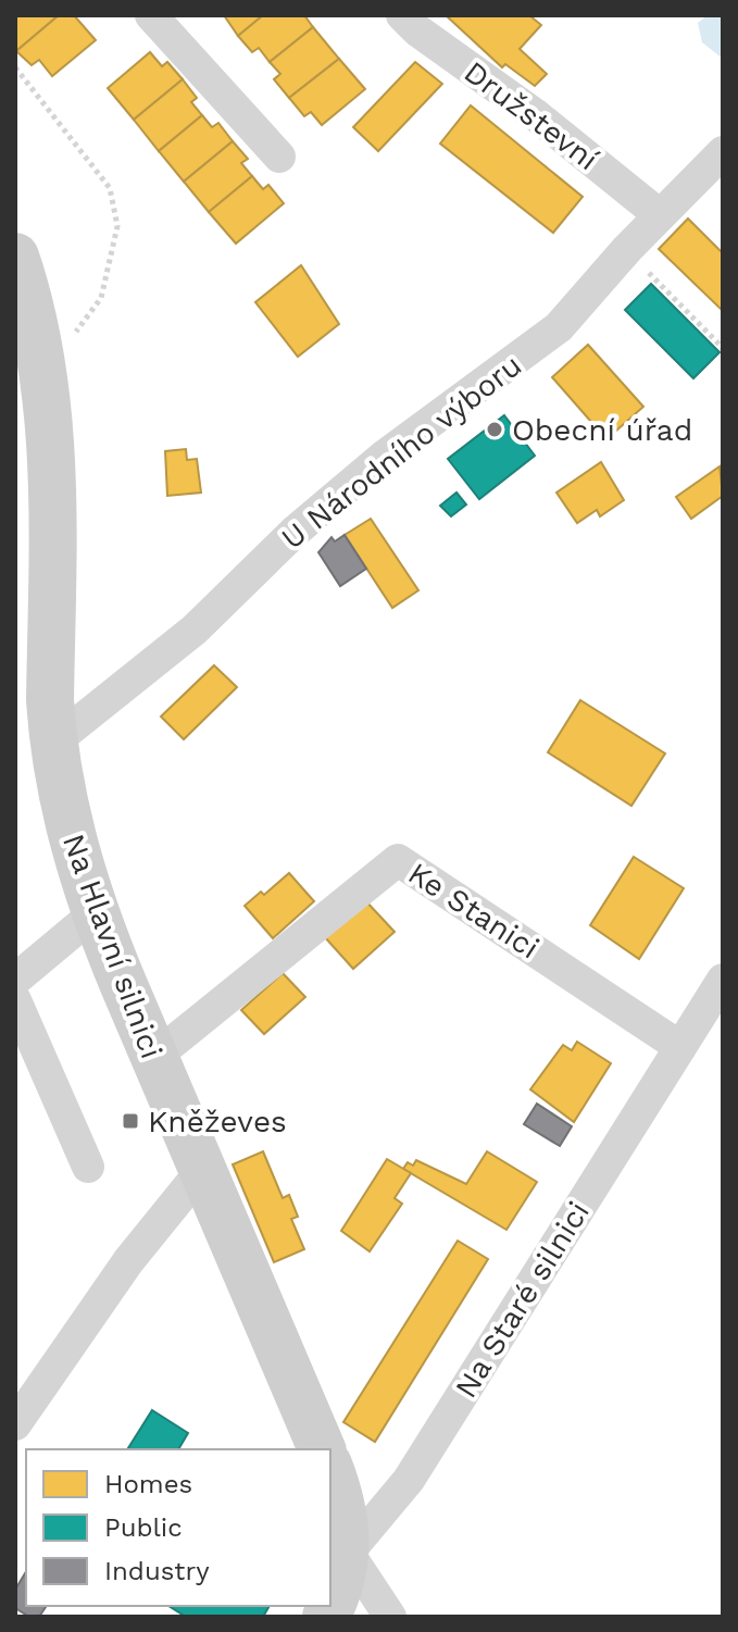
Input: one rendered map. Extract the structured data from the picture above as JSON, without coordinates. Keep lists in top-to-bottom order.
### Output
{
  "streets": {
    "street": [
      "Družstevní",
      "U Národního výboru",
      "Ke Stanici",
      "Na Hlavní silnici",
      "Na Staré silnici"
    ]
  },
  "crossings": [
    ["Družstevní", "U Národního výboru"],
    ["U Národního výboru", "Na Hlavní silnici"],
    ["Ke Stanici", "Na Hlavní silnici"],
    ["Ke Stanici", "Na Staré silnici"]
  ],
  "places": {
    "other": ["Obecní úřad"],
    "transit": ["Kněževes"]
  },
  "legend": ["Homes", "Public", "Industry"]
}
